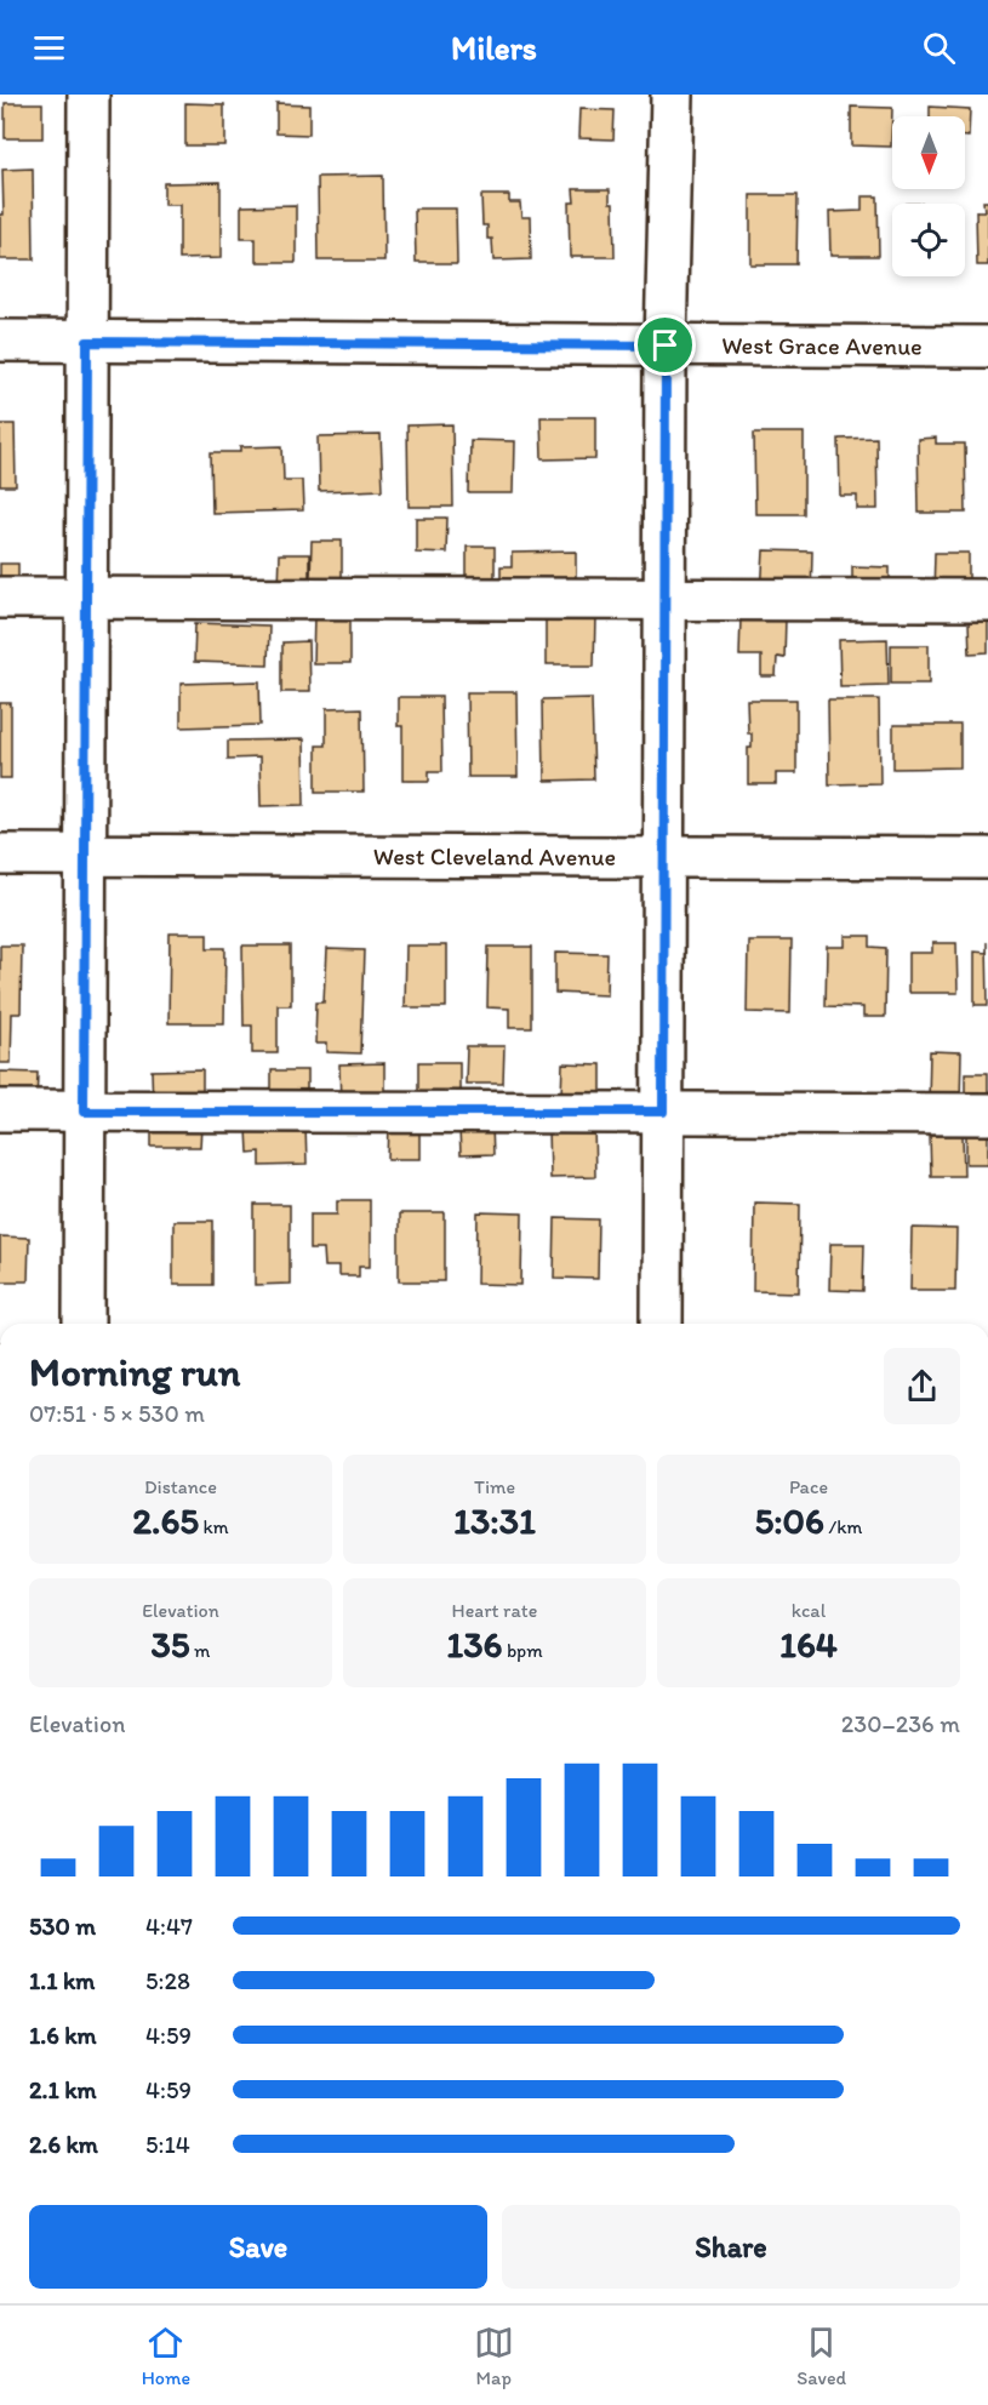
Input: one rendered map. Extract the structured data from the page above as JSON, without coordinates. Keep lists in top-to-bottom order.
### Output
{
  "streets": {
    "street": ["West Grace Avenue", "West Cleveland Avenue"]
  },
  "north": "bottom",
  "page": {
    "header": "Milers",
    "heading": ["Morning run", "07:51 · 5 × 530 m"],
    "stats": [
      ["Distance", "2.65 km"],
      ["Time", "13:31"],
      ["Pace", "5:06 /km"],
      ["Elevation", "35 m"],
      ["Heart rate", "136 bpm"],
      ["kcal", "164"]
    ],
    "chart": ["Elevation", "230–236 m"],
    "list": [
      {
        "name": "530 m",
        "note": "4:47"
      },
      {
        "name": "1.1 km",
        "note": "5:28"
      },
      {
        "name": "1.6 km",
        "note": "4:59"
      },
      {
        "name": "2.1 km",
        "note": "4:59"
      },
      {
        "name": "2.6 km",
        "note": "5:14"
      }
    ],
    "buttons": ["Save", "Share"],
    "tabs": ["Home", "Map", "Saved"]
  }
}
